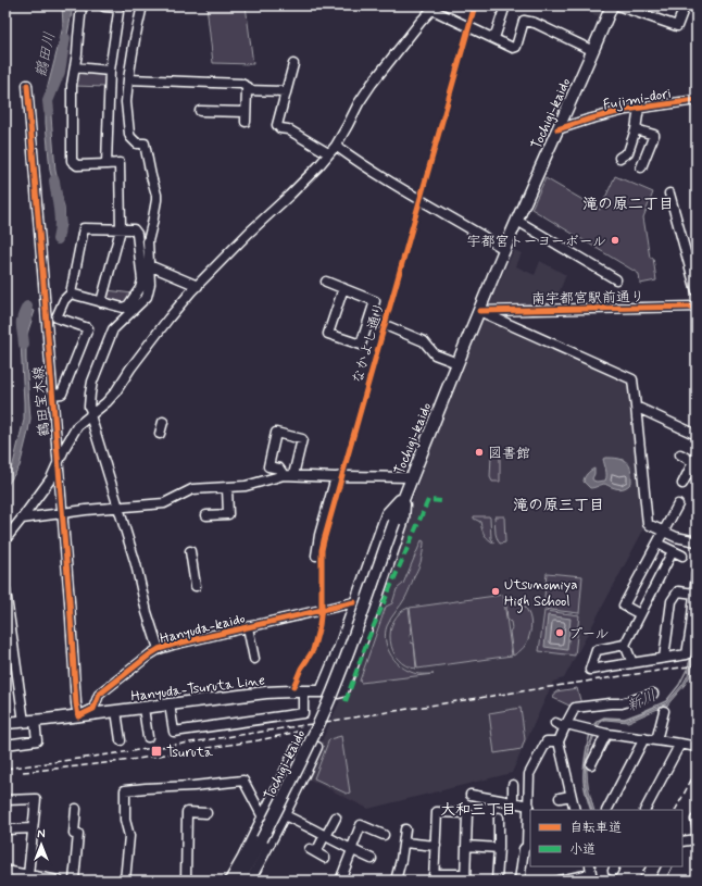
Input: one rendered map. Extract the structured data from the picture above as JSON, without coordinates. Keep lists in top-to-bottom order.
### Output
{
  "streets": {
    "main road": ["Tochigi-kaido", "Hanyuda-kaido", "Hanyuda-Tsuruta Line"],
    "street": ["Fujimi-dori", "南宇都宮駅前通り", "鶴田宝木線"],
    "cycle path": ["なかよし通り"]
  },
  "crossings": [
    ["Fujimi-dori", "Tochigi-kaido"],
    ["Tochigi-kaido", "南宇都宮駅前通り"],
    ["Tochigi-kaido", "Hanyuda-Tsuruta Line"],
    ["鶴田宝木線", "Hanyuda-kaido"],
    ["鶴田宝木線", "Hanyuda-Tsuruta Line"],
    ["Hanyuda-kaido", "Hanyuda-Tsuruta Line"]
  ],
  "districts": ["滝の原二丁目", "滝の原三丁目", "大和三丁目"],
  "water": ["鶴田川", "新川"],
  "places": {
    "other": [
      "宇都宮トーヨーボール",
      "図書館",
      "Utsunomiya High School",
      "プール"
    ],
    "transit": ["Tsuruta"]
  },
  "legend": ["自転車道", "小道"],
  "north": "top"
}
